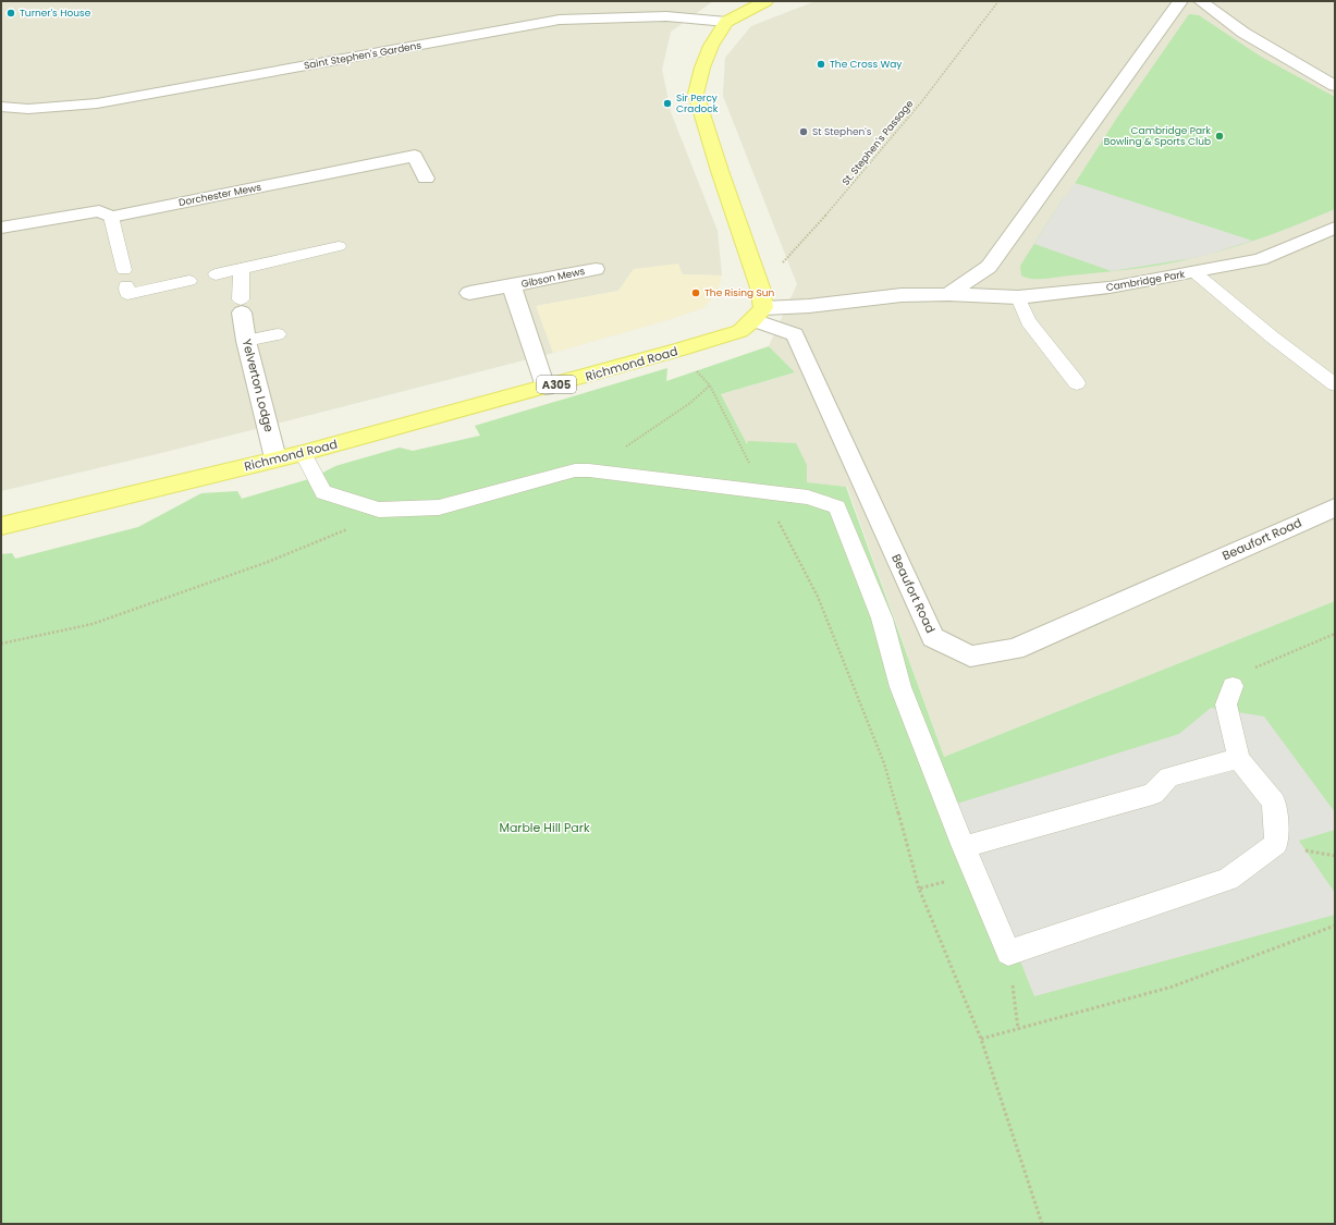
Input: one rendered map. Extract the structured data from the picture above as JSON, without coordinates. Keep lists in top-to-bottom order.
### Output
{
  "streets": {
    "main road": ["Richmond Road", "A305"],
    "street": [
      "Saint Stephen's Gardens",
      "Dorchester Mews",
      "Gibson Mews",
      "Cambridge Park",
      "Yelverton Lodge",
      "Beaufort Road"
    ],
    "path": ["St. Stephen's Passage"]
  },
  "crossings": [
    ["Gibson Mews", "Richmond Road"],
    ["Cambridge Park", "Richmond Road"],
    ["Cambridge Park", "Beaufort Road"],
    ["Richmond Road", "Yelverton Lodge"],
    ["Richmond Road", "Beaufort Road"]
  ],
  "parks": ["Marble Hill Park"],
  "places": [
    "Turner's House",
    "The Cross Way",
    "Sir Percy Cradock",
    "St Stephen's",
    "Cambridge Park Bowling & Sports Club",
    "The Rising Sun"
  ]
}
